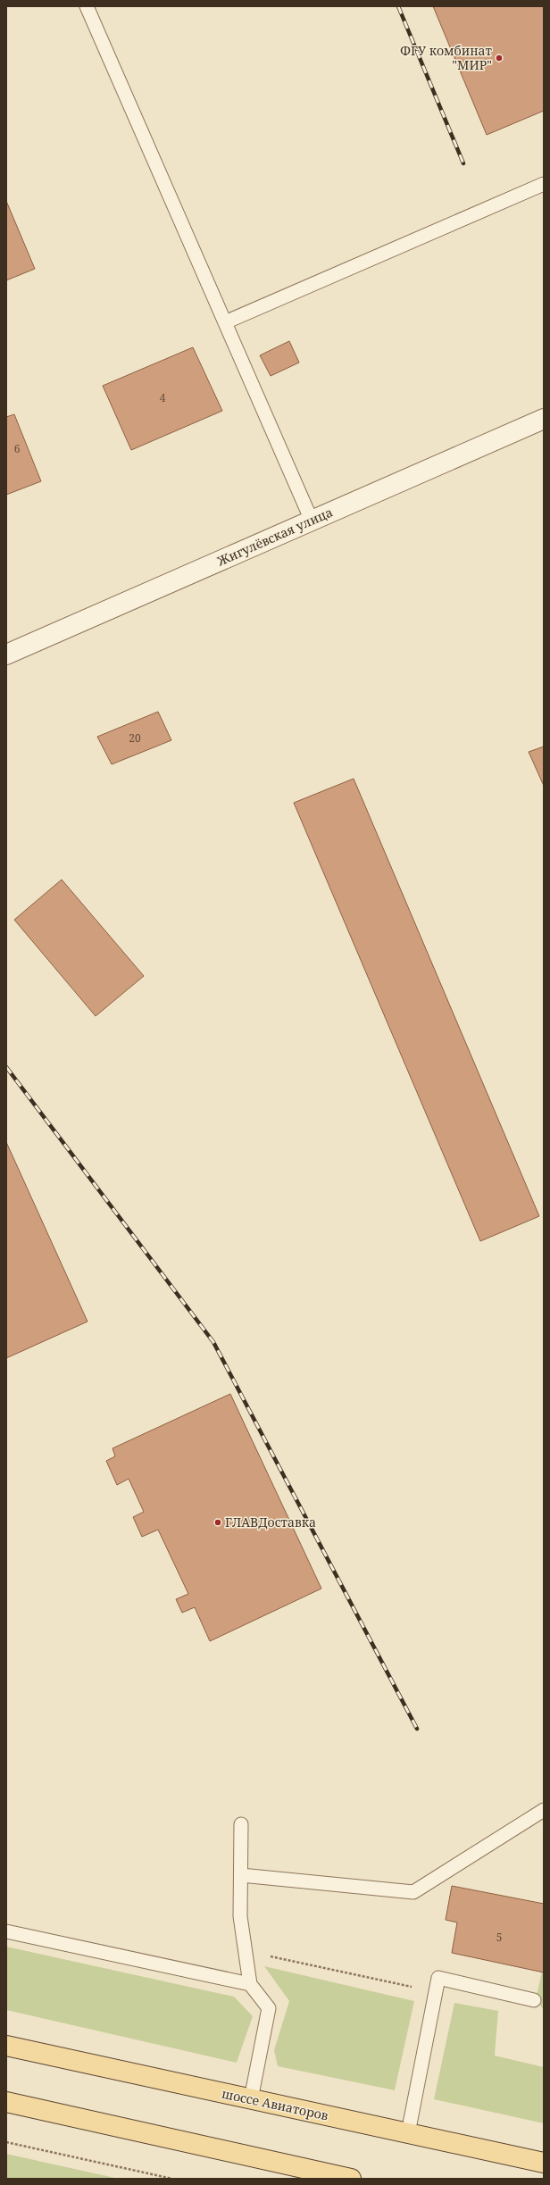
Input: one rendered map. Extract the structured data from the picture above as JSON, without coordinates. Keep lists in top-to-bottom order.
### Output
{
  "streets": {
    "main road": ["шоссе Авиаторов"],
    "street": ["Жигулёвская улица"]
  },
  "places": ["ФГУ комбинат \"МИР\"", "ГЛАВДоставка"],
  "house_numbers": [
    "4",
    "6",
    "20",
    "5"
  ]
}
